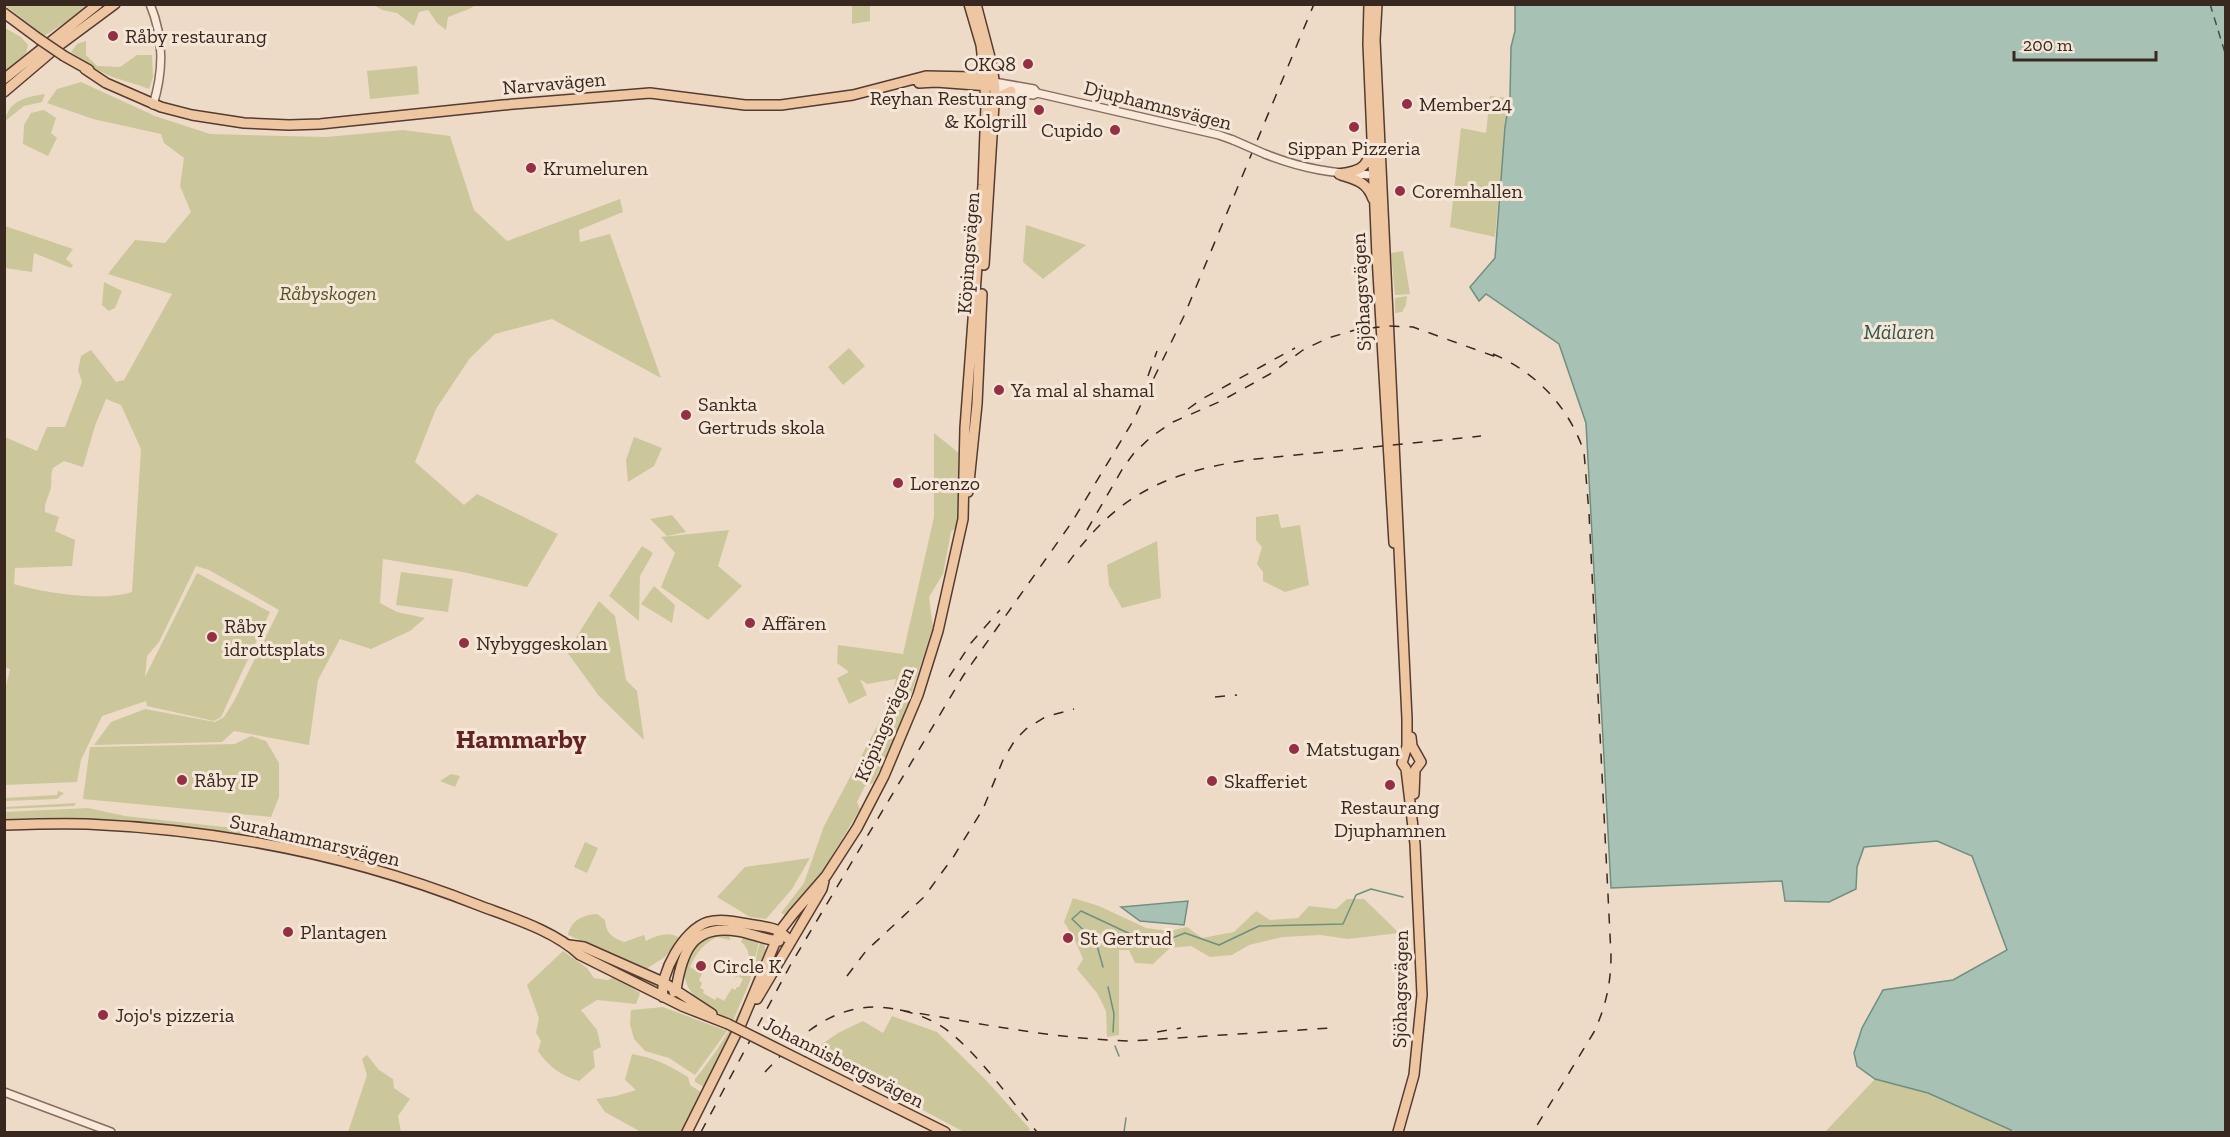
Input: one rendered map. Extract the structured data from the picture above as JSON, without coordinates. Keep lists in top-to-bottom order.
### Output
{
  "streets": {
    "main road": [
      "Narvavägen",
      "Köpingsvägen",
      "Sjöhagsvägen",
      "Surahammarsvägen",
      "Johannisbergsvägen"
    ],
    "street": ["Djuphamnsvägen"]
  },
  "crossings": [
    ["Narvavägen", "Djuphamnsvägen"],
    ["Narvavägen", "Köpingsvägen"],
    ["Djuphamnsvägen", "Köpingsvägen"],
    ["Djuphamnsvägen", "Sjöhagsvägen"],
    ["Surahammarsvägen", "Johannisbergsvägen"]
  ],
  "districts": ["Hammarby"],
  "water": ["Mälaren"],
  "parks": ["Råbyskogen"],
  "places": [
    "Råby restaurang",
    "OKQ8",
    "Member24",
    "Reyhan Resturang & Kolgrill",
    "Sippan Pizzeria",
    "Cupido",
    "Krumeluren",
    "Coremhallen",
    "Ya mal al shamal",
    "Sankta Gertruds skola",
    "Lorenzo",
    "Affären",
    "Råby idrottsplats",
    "Nybyggeskolan",
    "Matstugan",
    "Råby IP",
    "Skafferiet",
    "Restaurang Djuphamnen",
    "Plantagen",
    "St Gertrud",
    "Circle K",
    "Jojo's pizzeria"
  ],
  "scale_bar": "200 m"
}
